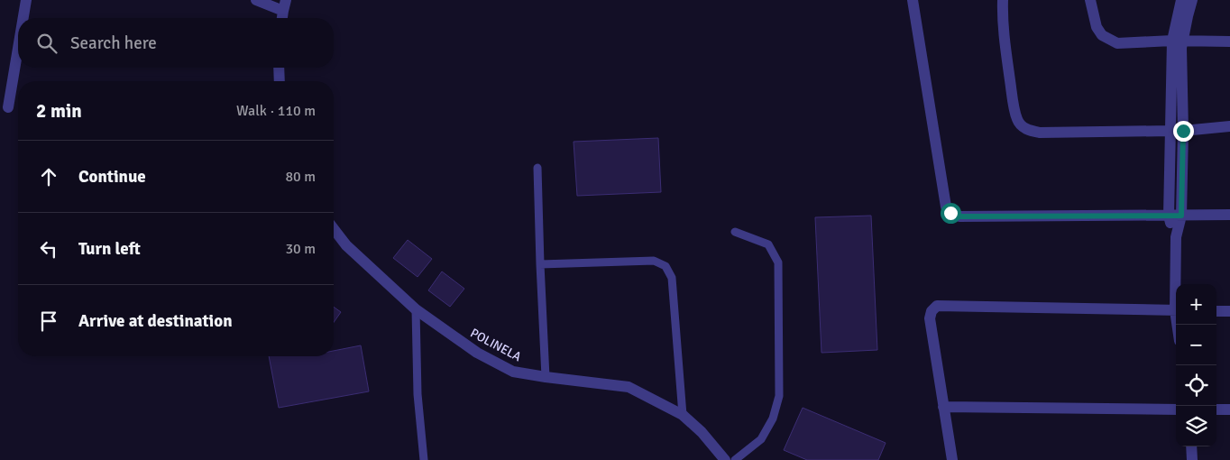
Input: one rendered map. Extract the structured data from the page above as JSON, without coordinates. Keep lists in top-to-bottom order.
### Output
{
  "streets": {
    "street": ["POLINELA"]
  },
  "page": {
    "search": "Search here",
    "heading": ["2 min", "Walk · 110 m"],
    "list": [
      ["Continue", "80 m"],
      ["Turn left", "30 m"],
      "Arrive at destination"
    ],
    "map_buttons": ["+", "−"]
  }
}
